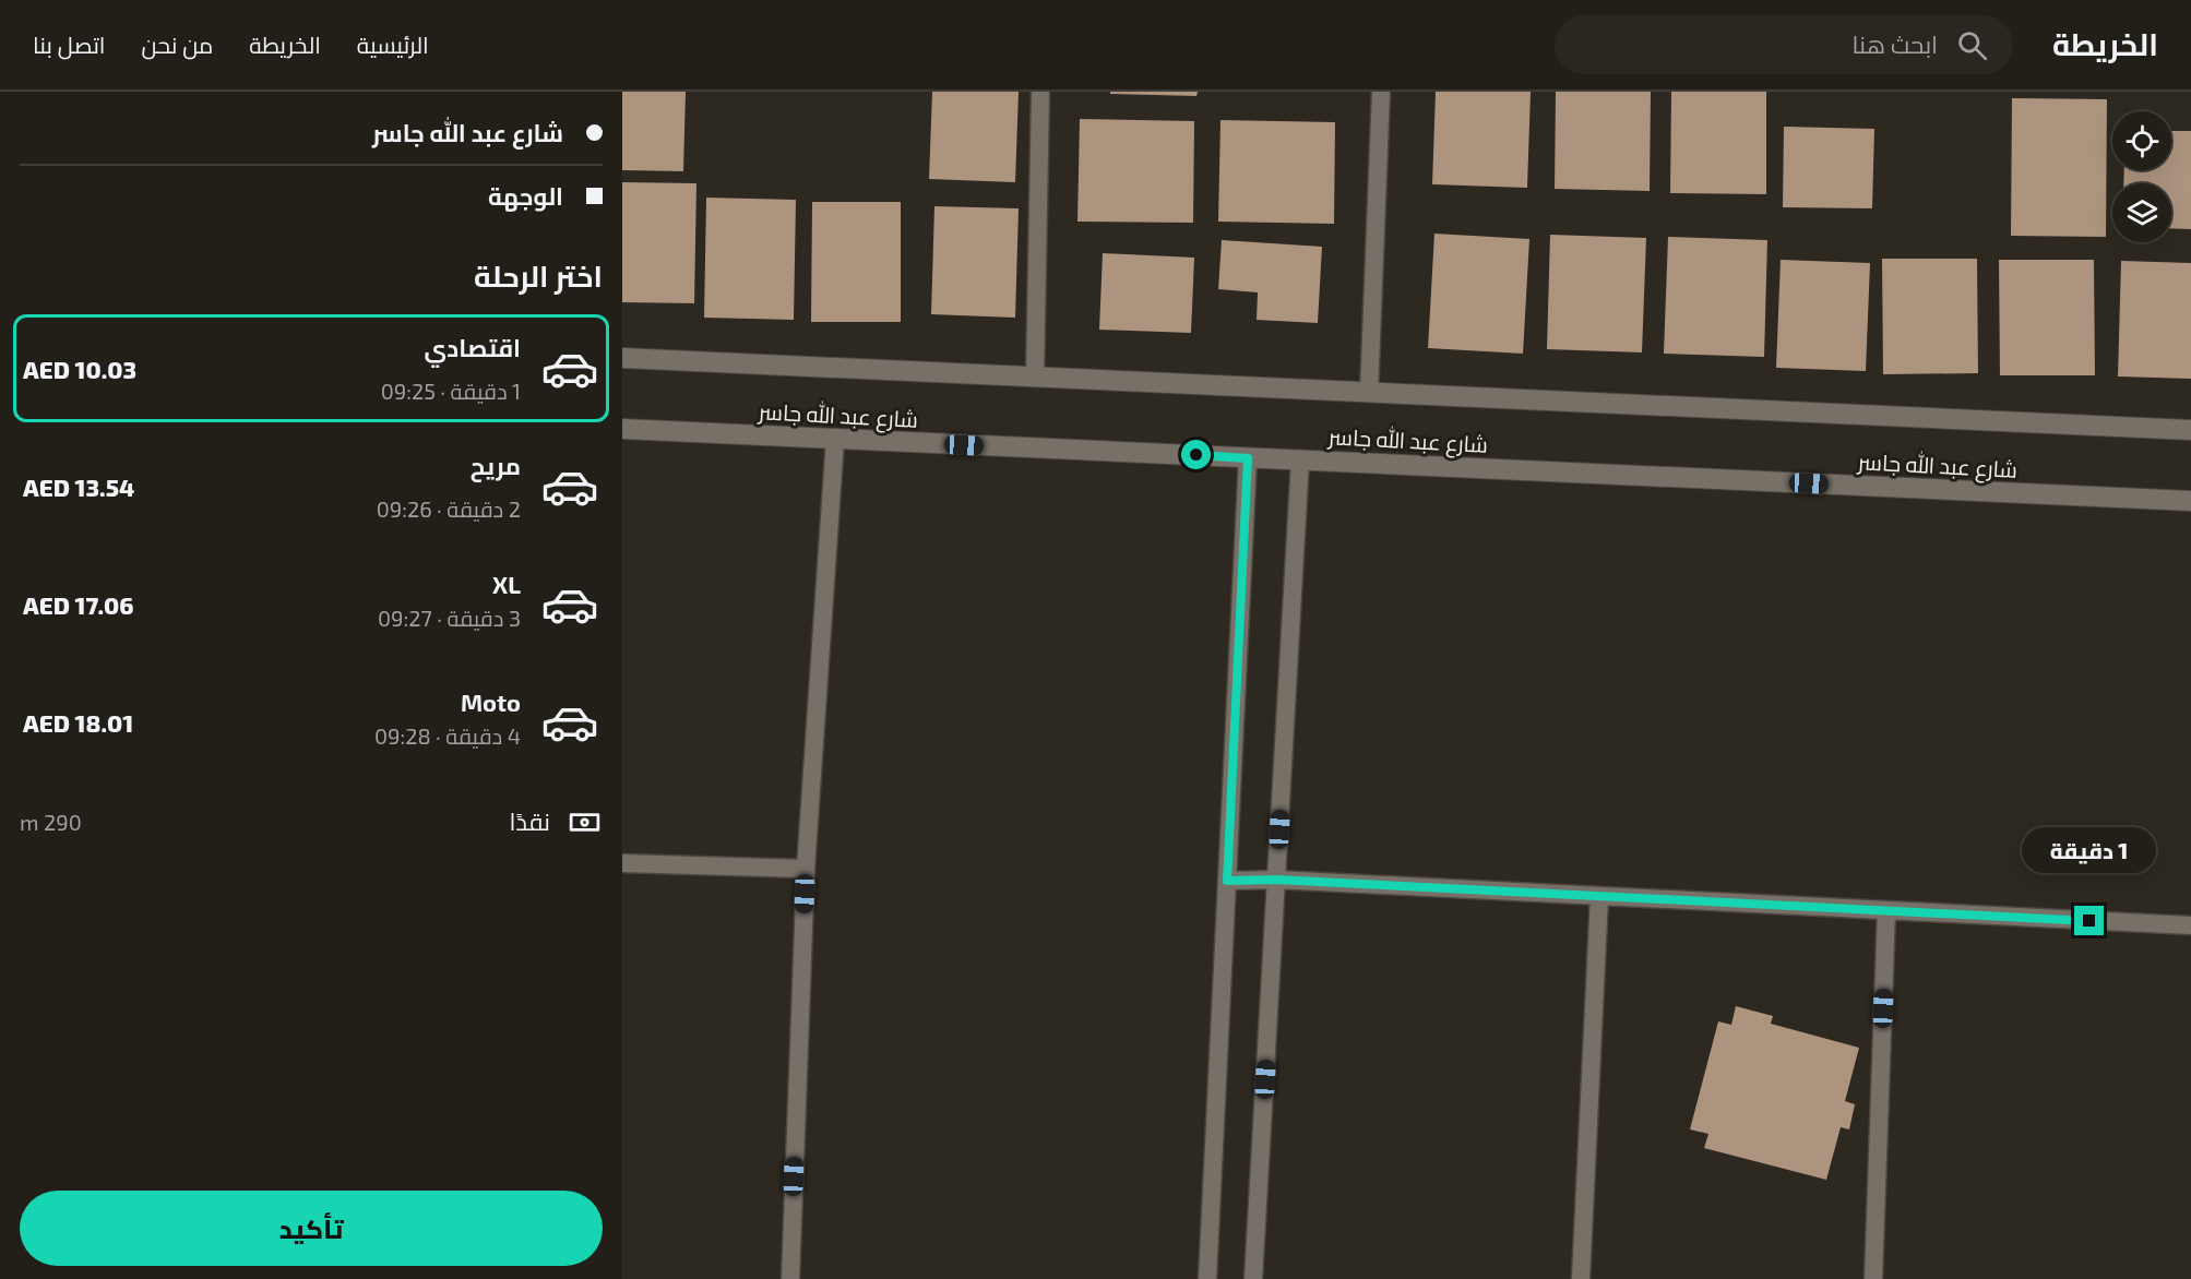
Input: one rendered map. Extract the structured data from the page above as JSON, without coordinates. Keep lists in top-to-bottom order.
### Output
{
  "streets": {
    "street": ["شارع عبد الله جاسر"]
  },
  "page": {
    "header": "الخريطة",
    "search": "ابحث هنا",
    "nav": [
      "الرئيسية",
      "الخريطة",
      "من نحن",
      "اتصل بنا"
    ],
    "banner": ["شارع عبد الله جاسر", "الوجهة"],
    "heading": "اختر الرحلة",
    "list": [
      {
        "name": "اقتصادي",
        "note": "1 دقيقة · 09:25",
        "value": "AED 10.03"
      },
      {
        "name": "مريح",
        "note": "2 دقيقة · 09:26",
        "value": "AED 13.54"
      },
      {
        "name": "XL",
        "note": "3 دقيقة · 09:27",
        "value": "AED 17.06"
      },
      {
        "name": "Moto",
        "note": "4 دقيقة · 09:28",
        "value": "AED 18.01"
      }
    ],
    "pay": ["نقدًا", "290 m"],
    "bubble": "1 دقيقة",
    "buttons": "تأكيد"
  }
}
